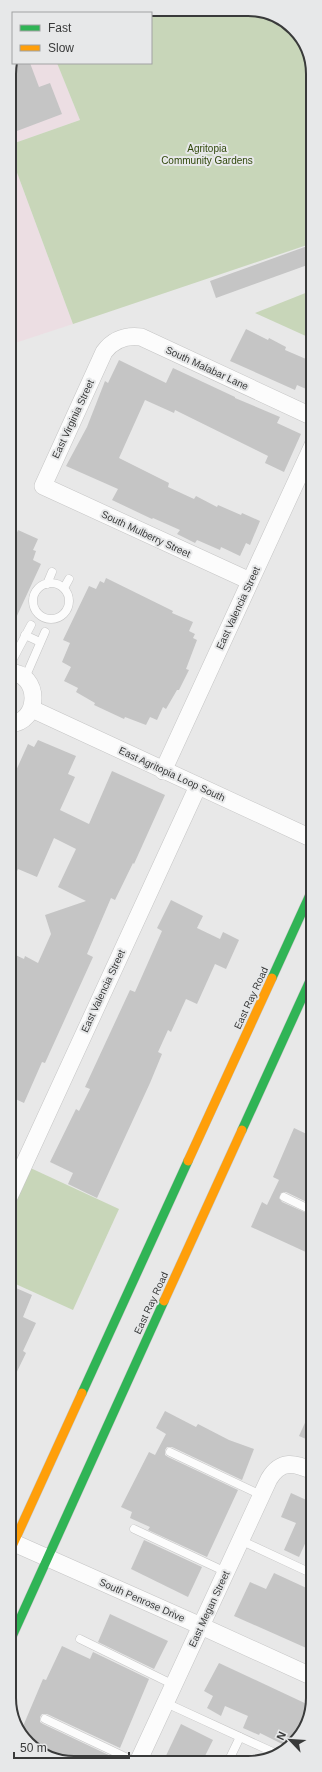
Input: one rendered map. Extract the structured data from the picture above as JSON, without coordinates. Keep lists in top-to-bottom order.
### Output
{
  "streets": {
    "main road": ["East Ray Road"],
    "street": [
      "South Malabar Lane",
      "East Virginia Street",
      "South Mulberry Street",
      "East Valencia Street",
      "East Agritopia Loop South",
      "South Penrose Drive",
      "East Megan Street"
    ]
  },
  "crossings": [
    ["South Malabar Lane", "East Virginia Street"],
    ["East Virginia Street", "South Mulberry Street"],
    ["South Mulberry Street", "East Valencia Street"],
    ["East Valencia Street", "East Agritopia Loop South"],
    ["East Ray Road", "South Penrose Drive"],
    ["South Penrose Drive", "East Megan Street"]
  ],
  "parks": ["Agritopia Community Gardens"],
  "legend": ["Fast", "Slow"],
  "scale_bar": "50 m",
  "north": "top left"
}
